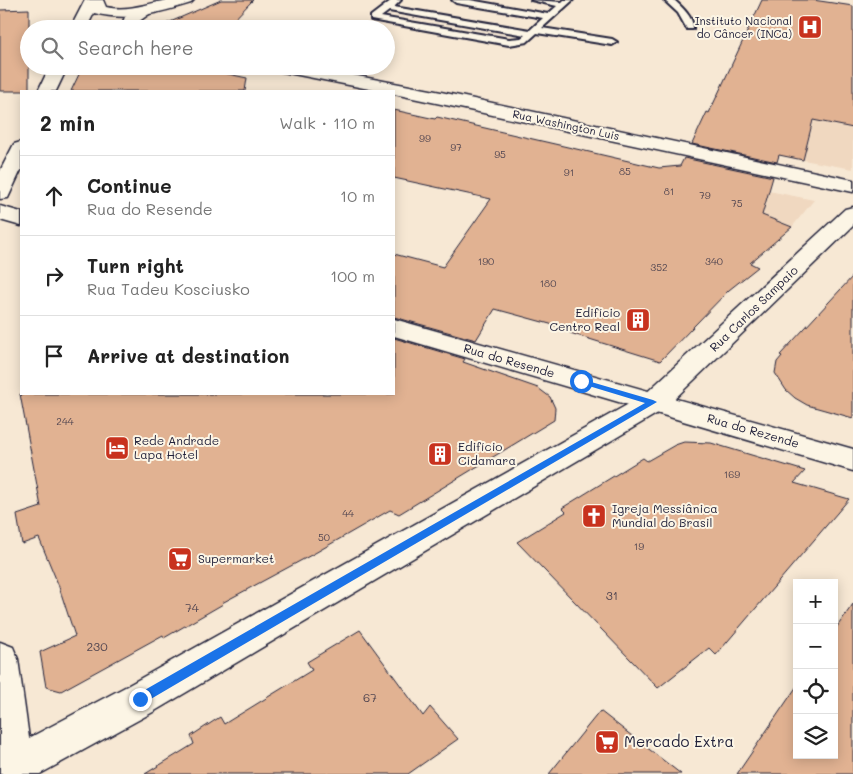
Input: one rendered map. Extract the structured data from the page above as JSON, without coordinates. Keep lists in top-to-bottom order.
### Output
{
  "streets": {
    "street": [
      "Rua Washington Luis",
      "Rua Carlos Sampaio",
      "Rua do Resende",
      "Rua do Rezende"
    ]
  },
  "crossings": [
    ["Rua Carlos Sampaio", "Rua do Resende"],
    ["Rua Carlos Sampaio", "Rua do Rezende"],
    ["Rua do Resende", "Rua do Rezende"]
  ],
  "places": {
    "hospital": ["Instituto Nacional do Câncer (INCa)"],
    "building": ["Edifício Centro Real", "Edifício Cidamara"],
    "hotel": ["Rede Andrade Lapa Hotel"],
    "church": ["Igreja Messiânica Mundial do Brasil"],
    "supermarket": ["Supermarket", "Mercado Extra"]
  },
  "house_numbers": [
    "99",
    "97",
    "95",
    "85",
    "91",
    "81",
    "79",
    "75",
    "190",
    "340",
    "352",
    "180",
    "244",
    "169",
    "44",
    "50",
    "19",
    "31",
    "74",
    "230",
    "67"
  ],
  "page": {
    "search": "Search here",
    "heading": ["2 min", "Walk · 110 m"],
    "list": [
      ["Continue", "Rua do Resende", "10 m"],
      ["Turn right", "Rua Tadeu Kosciusko", "100 m"],
      "Arrive at destination"
    ],
    "map_buttons": ["+", "−"]
  }
}
